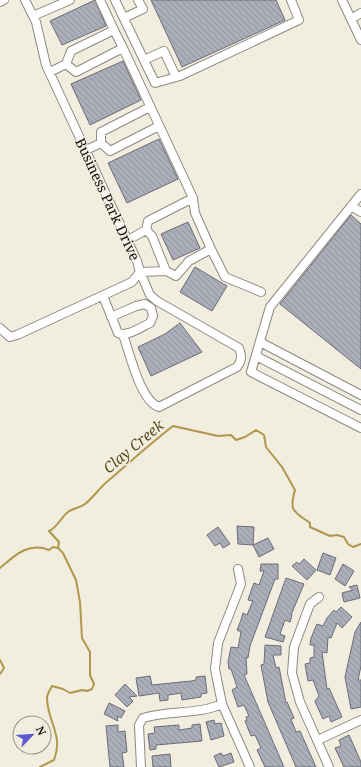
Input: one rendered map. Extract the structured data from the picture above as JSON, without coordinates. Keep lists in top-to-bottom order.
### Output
{
  "streets": {
    "street": ["Business Park Drive"]
  },
  "water": ["Clay Creek"],
  "north": "top right"
}
